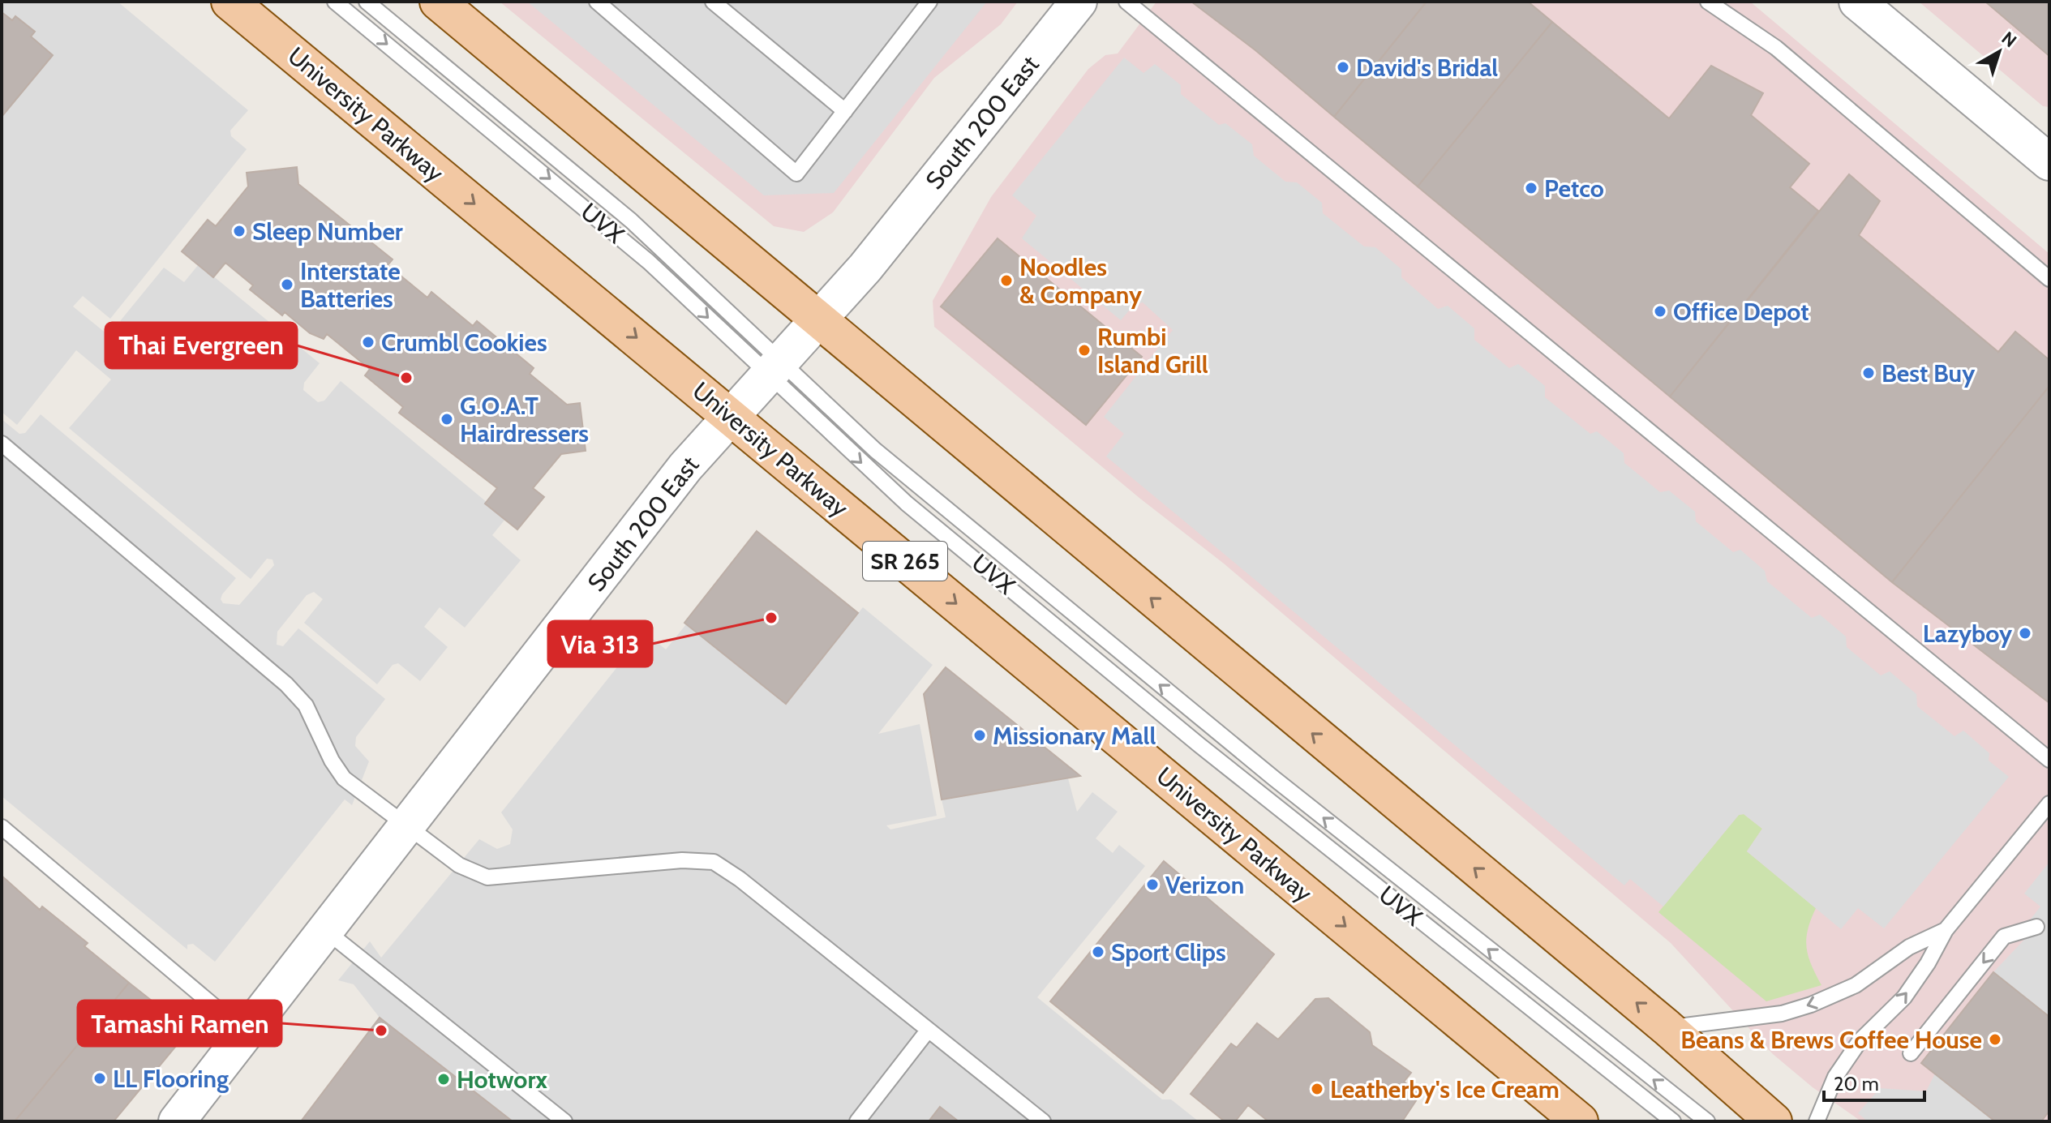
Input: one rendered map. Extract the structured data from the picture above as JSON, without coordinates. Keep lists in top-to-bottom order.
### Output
{
  "streets": {
    "main road": ["University Parkway", "SR 265"],
    "street": ["South 200 East"],
    "lane": ["UVX"]
  },
  "crossings": [
    ["University Parkway", "South 200 East"],
    ["South 200 East", "UVX"]
  ],
  "places": [
    "David's Bridal",
    "Petco",
    "Sleep Number",
    "Noodles & Company",
    "Interstate Batteries",
    "Office Depot",
    "Crumbl Cookies",
    "Rumbi Island Grill",
    "Best Buy",
    "Thai Evergreen",
    "G.O.A.T Hairdressers",
    "Via 313",
    "Lazyboy",
    "Missionary Mall",
    "Verizon",
    "Sport Clips",
    "Tamashi Ramen",
    "Beans & Brews Coffee House",
    "LL Flooring",
    "Hotworx",
    "Leatherby's Ice Cream"
  ],
  "scale_bar": "20 m",
  "north": "top right"
}
